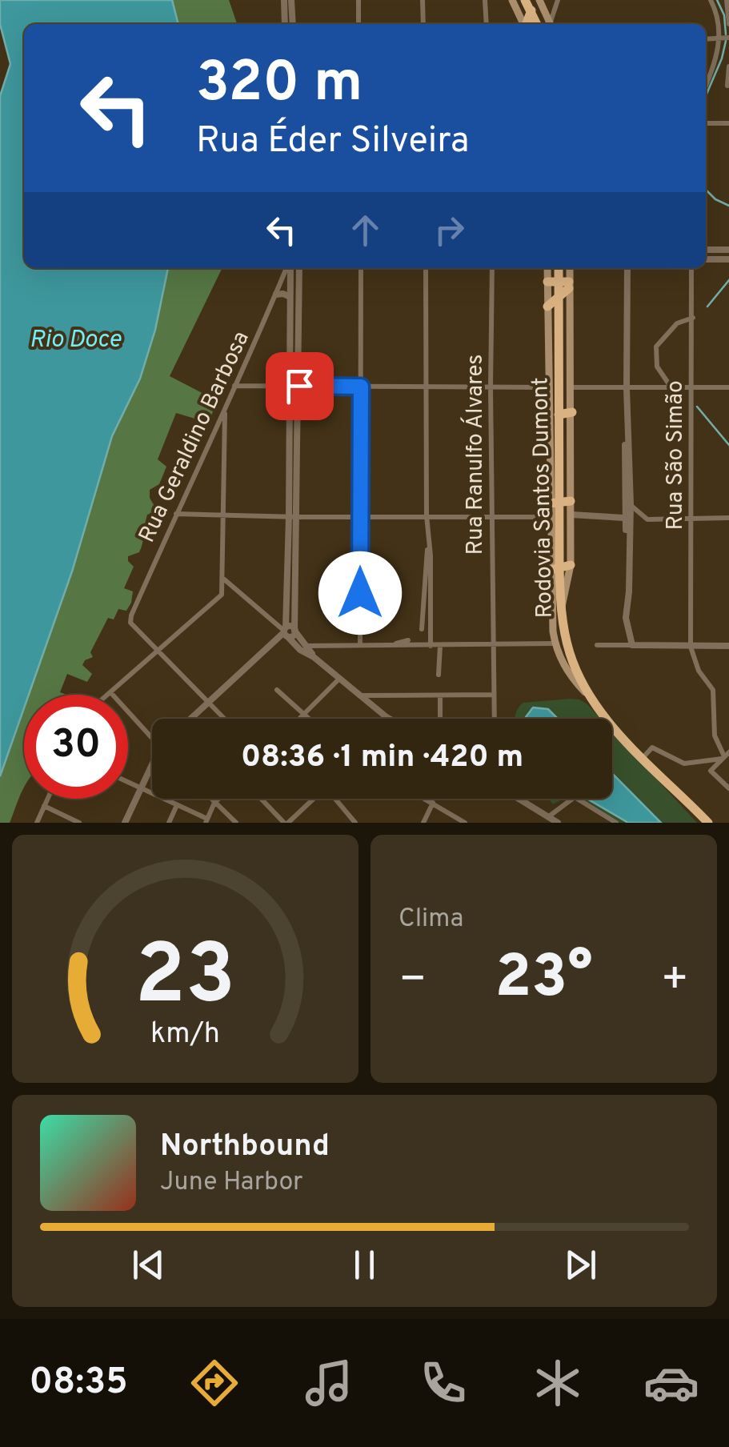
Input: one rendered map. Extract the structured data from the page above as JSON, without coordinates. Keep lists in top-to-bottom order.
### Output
{
  "streets": {
    "highway": ["Rodovia Santos Dumont"],
    "street": ["Rua Geraldino Barbosa", "Rua Ranulfo Álvares", "Rua São Simão"]
  },
  "water": ["Rio Doce"],
  "page": {
    "turn": ["320 m", "Rua Éder Silveira"],
    "limit": "30",
    "trip": "08:36 · 1 min · 420 m",
    "tile": "Clima",
    "heat": ["−", "23°", "+"],
    "song": ["Northbound", "June Harbor"],
    "tabs": "08:35",
    "gauge": ["23", "km/h"]
  }
}
